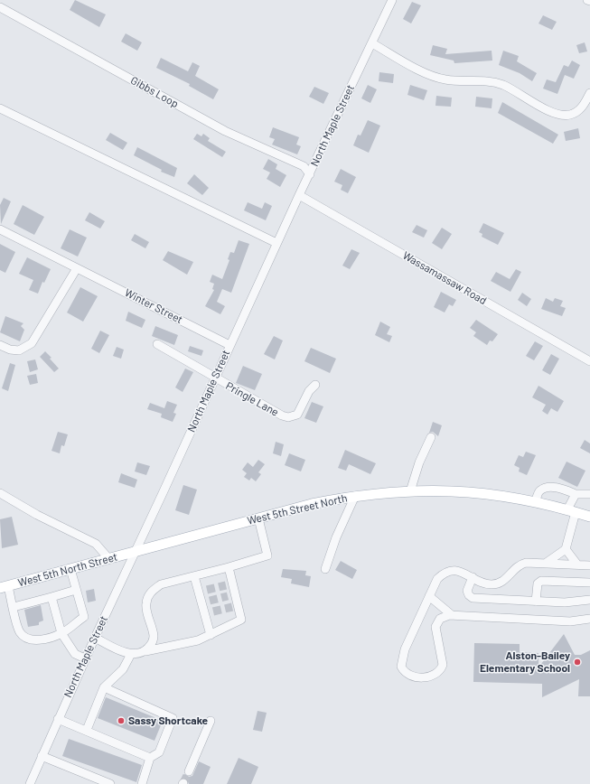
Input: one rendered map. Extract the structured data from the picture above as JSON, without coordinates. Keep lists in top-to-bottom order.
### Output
{
  "streets": {
    "main road": ["West 5th Street North", "West 5th North Street"],
    "street": [
      "Gibbs Loop",
      "North Maple Street",
      "Wassamassaw Road",
      "Winter Street",
      "Pringle Lane"
    ]
  },
  "crossings": [
    ["Gibbs Loop", "North Maple Street"],
    ["North Maple Street", "Wassamassaw Road"],
    ["North Maple Street", "Winter Street"],
    ["North Maple Street", "Pringle Lane"],
    ["North Maple Street", "West 5th Street North"],
    ["North Maple Street", "West 5th North Street"],
    ["West 5th Street North", "West 5th North Street"]
  ],
  "places": ["Alston-Bailey Elementary School", "Sassy Shortcake"]
}
